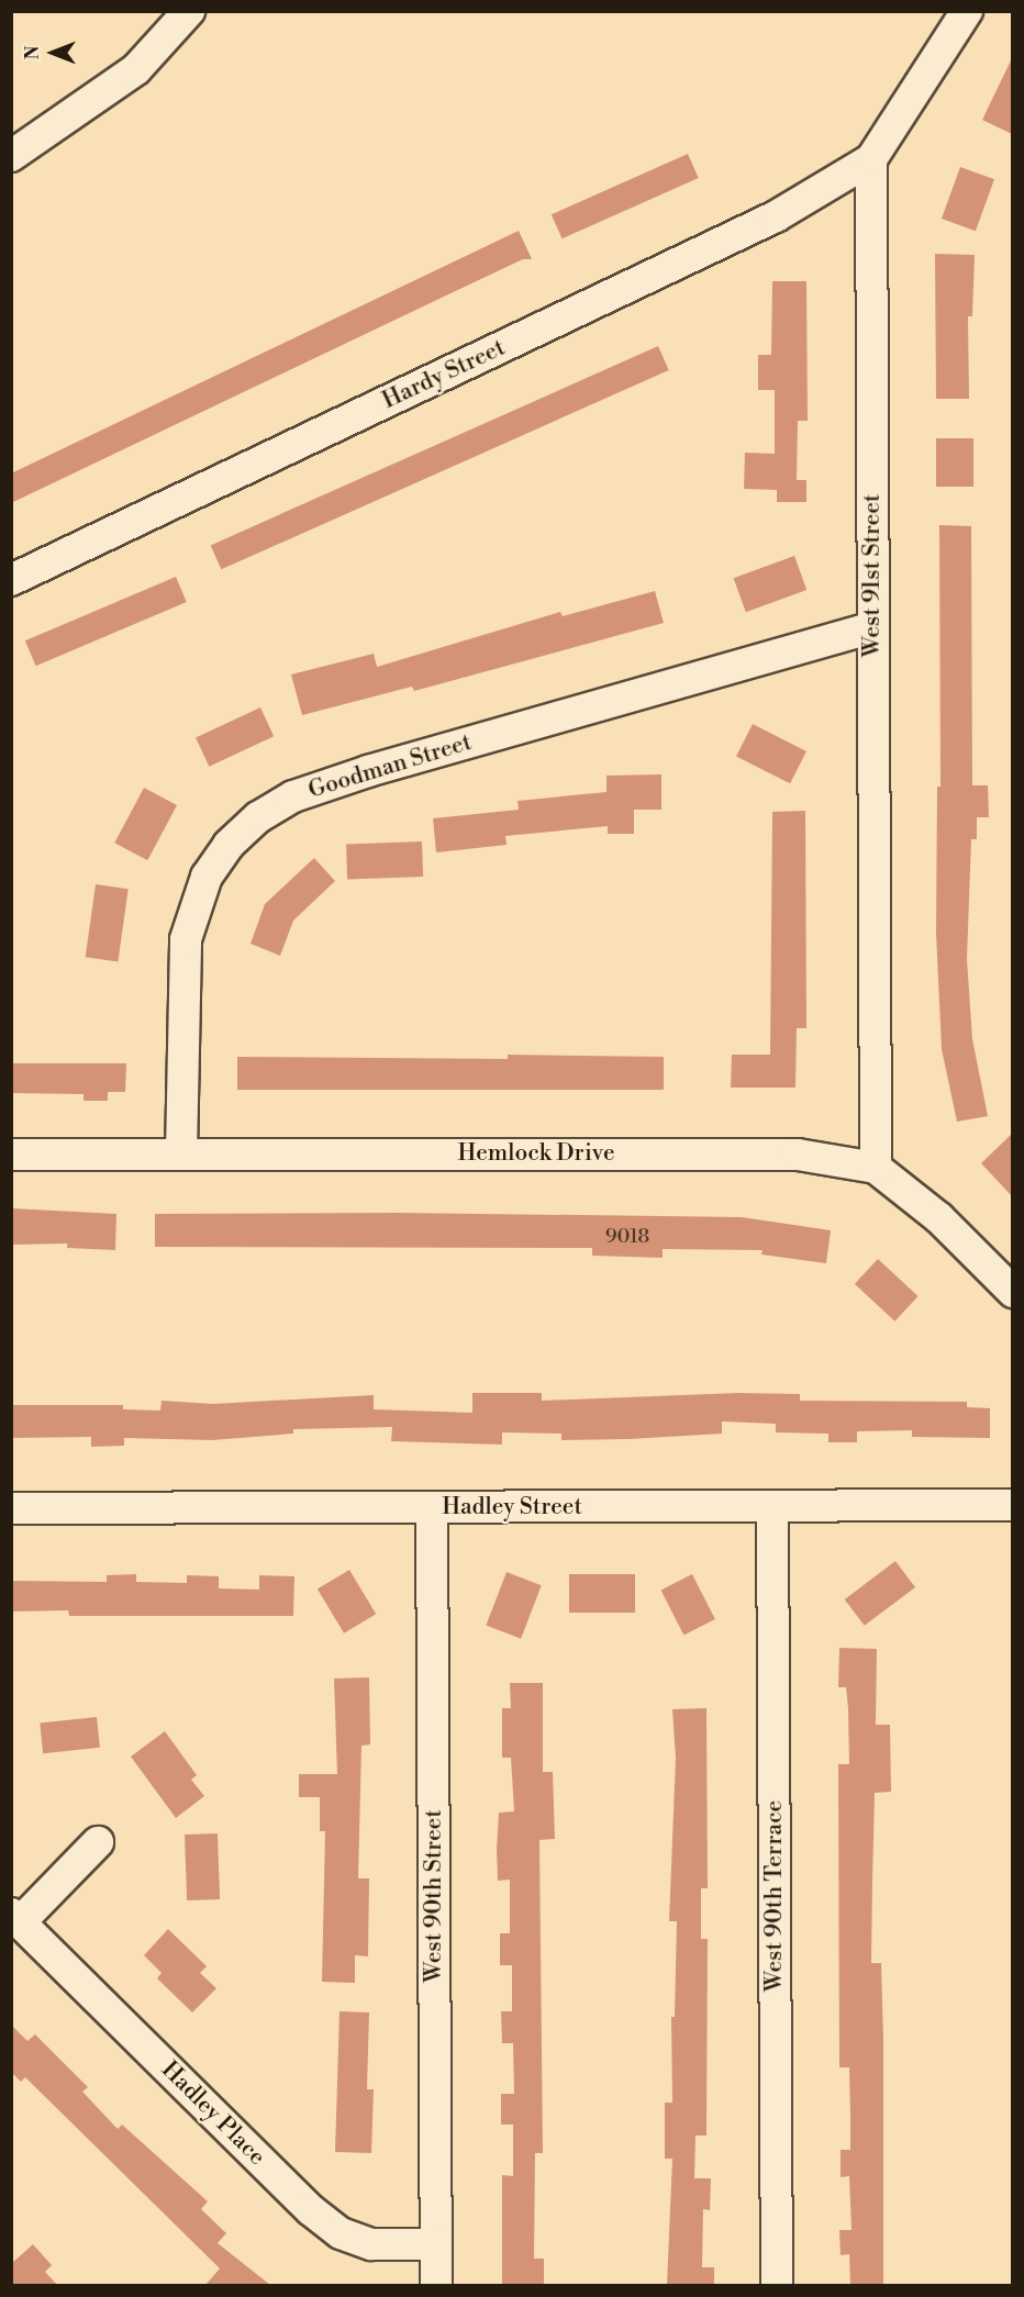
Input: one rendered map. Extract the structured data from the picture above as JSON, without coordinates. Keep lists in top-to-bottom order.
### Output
{
  "streets": {
    "street": [
      "Hardy Street",
      "West 91st Street",
      "Goodman Street",
      "Hemlock Drive",
      "Hadley Street",
      "West 90th Street",
      "West 90th Terrace",
      "Hadley Place"
    ]
  },
  "crossings": [
    ["Hardy Street", "West 91st Street"],
    ["West 91st Street", "Goodman Street"],
    ["West 91st Street", "Hemlock Drive"],
    ["Goodman Street", "Hemlock Drive"],
    ["Hadley Street", "West 90th Street"],
    ["Hadley Street", "West 90th Terrace"],
    ["West 90th Street", "Hadley Place"]
  ],
  "house_numbers": ["9018"],
  "north": "left"
}
